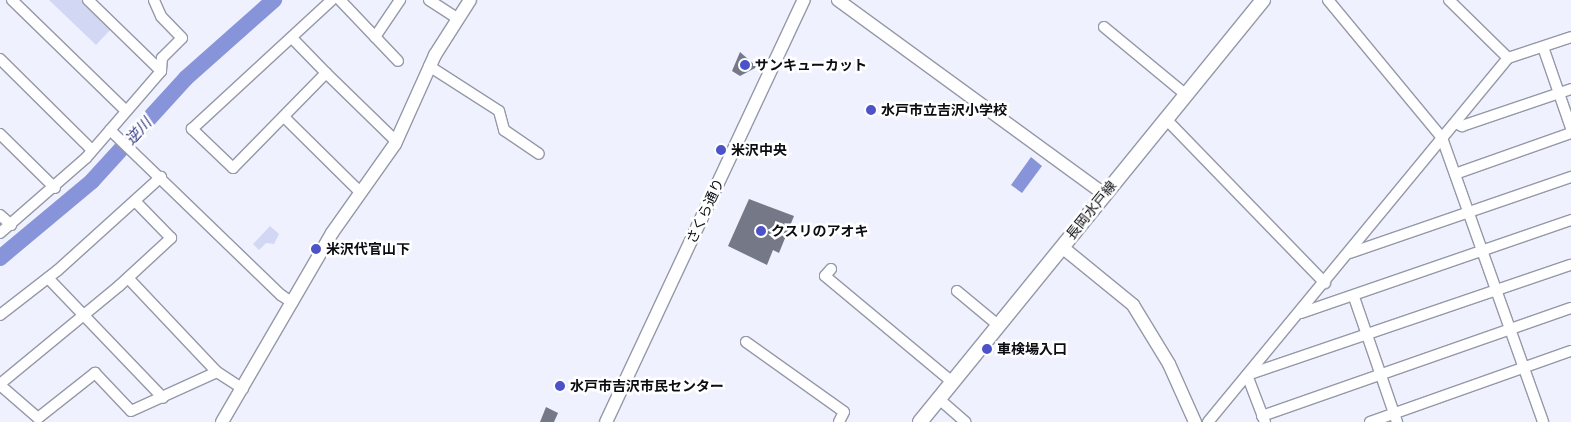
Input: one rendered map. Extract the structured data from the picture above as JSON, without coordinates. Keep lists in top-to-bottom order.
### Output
{
  "streets": {
    "main road": ["長岡水戸線"],
    "street": ["さくら通り"]
  },
  "water": ["逆川"],
  "places": [
    "サンキューカット",
    "水戸市立吉沢小学校",
    "米沢中央",
    "クスリのアオキ",
    "米沢代官山下",
    "車検場入口",
    "水戸市吉沢市民センター"
  ]
}
